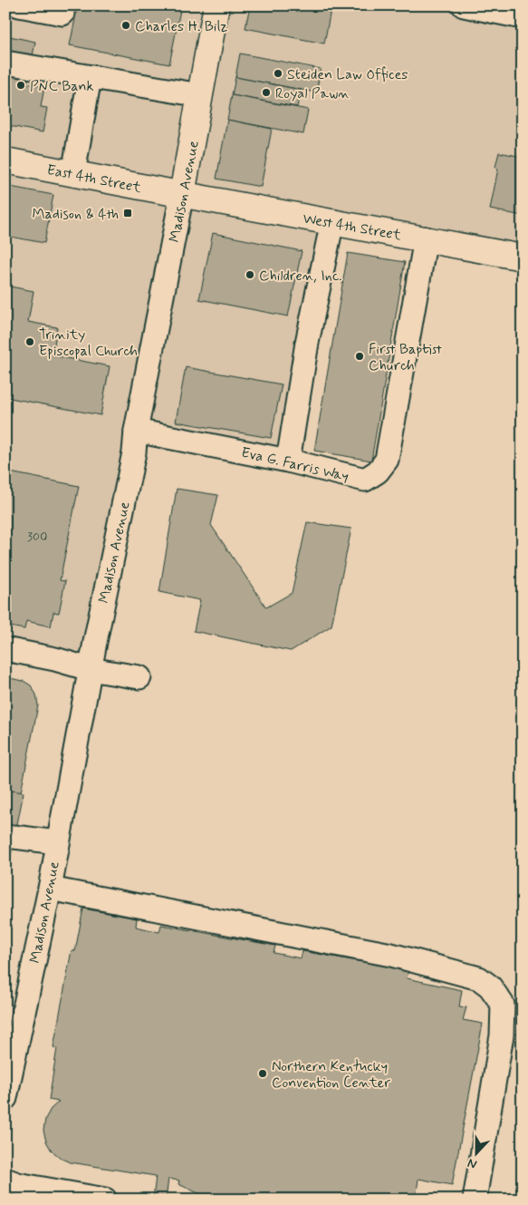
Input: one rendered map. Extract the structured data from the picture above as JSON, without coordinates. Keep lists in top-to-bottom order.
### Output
{
  "streets": {
    "main road": ["East 4th Street", "Madison Avenue", "West 4th Street"],
    "street": ["Eva G. Farris Way"]
  },
  "crossings": [
    ["East 4th Street", "Madison Avenue"],
    ["East 4th Street", "West 4th Street"],
    ["Madison Avenue", "West 4th Street"],
    ["Madison Avenue", "Eva G. Farris Way"],
    ["West 4th Street", "Eva G. Farris Way"]
  ],
  "places": {
    "other": [
      "Charles H. Bilz",
      "Steiden Law Offices",
      "PNC Bank",
      "Royal Pawn",
      "Children, Inc.",
      "Trinity Episcopal Church",
      "First Baptist Church",
      "Northern Kentucky Convention Center"
    ],
    "transit": ["Madison & 4th"]
  },
  "house_numbers": ["300"],
  "north": "bottom"
}
